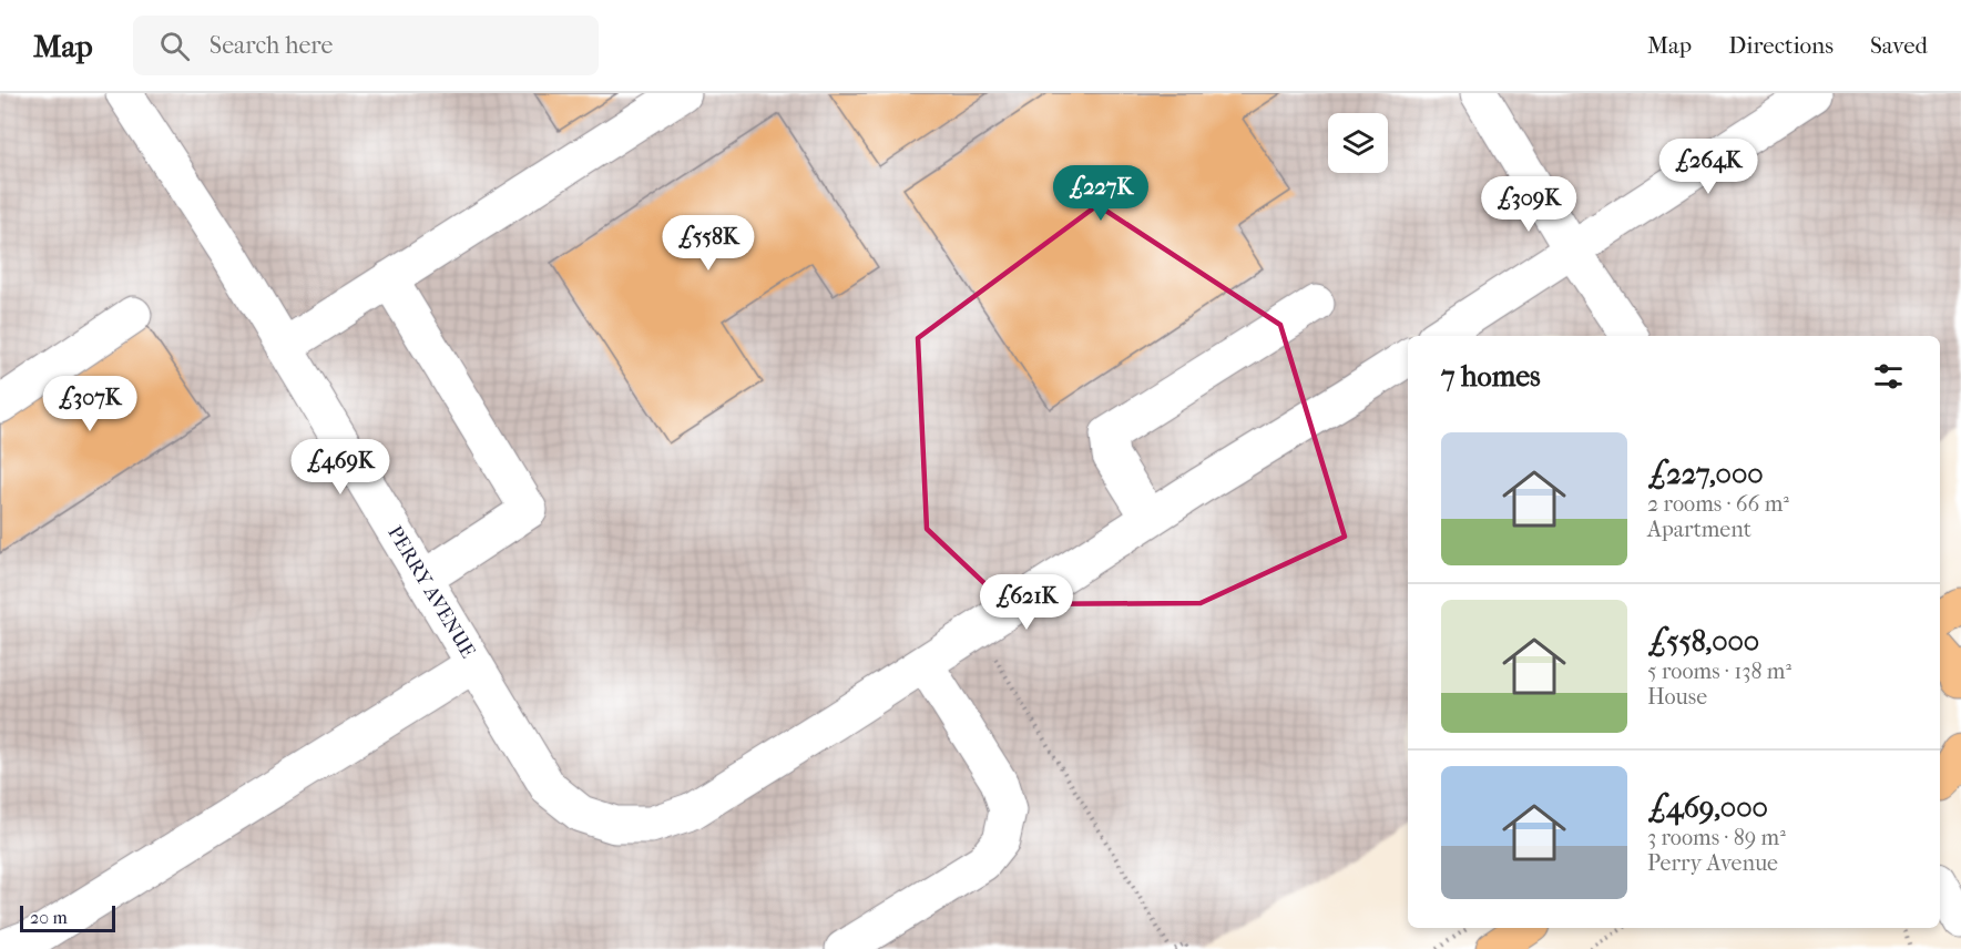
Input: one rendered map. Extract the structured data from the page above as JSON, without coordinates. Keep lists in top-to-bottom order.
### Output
{
  "streets": {
    "street": ["PERRY AVENUE"]
  },
  "scale_bar": "20 m",
  "page": {
    "header": "Map",
    "search": "Search here",
    "nav": ["Map", "Directions", "Saved"],
    "price": [
      "£264K",
      "£227K",
      "£309K",
      "£558K",
      "£307K",
      "£469K",
      "£621K"
    ],
    "heading": "7 homes",
    "list": [
      {
        "name": "£227,000",
        "note": "2 rooms · 66 m² · Apartment"
      },
      {
        "name": "£558,000",
        "note": "5 rooms · 138 m² · House"
      },
      {
        "name": "£469,000",
        "note": "3 rooms · 89 m² · Perry Avenue"
      }
    ],
    "scale": "20 m"
  }
}
